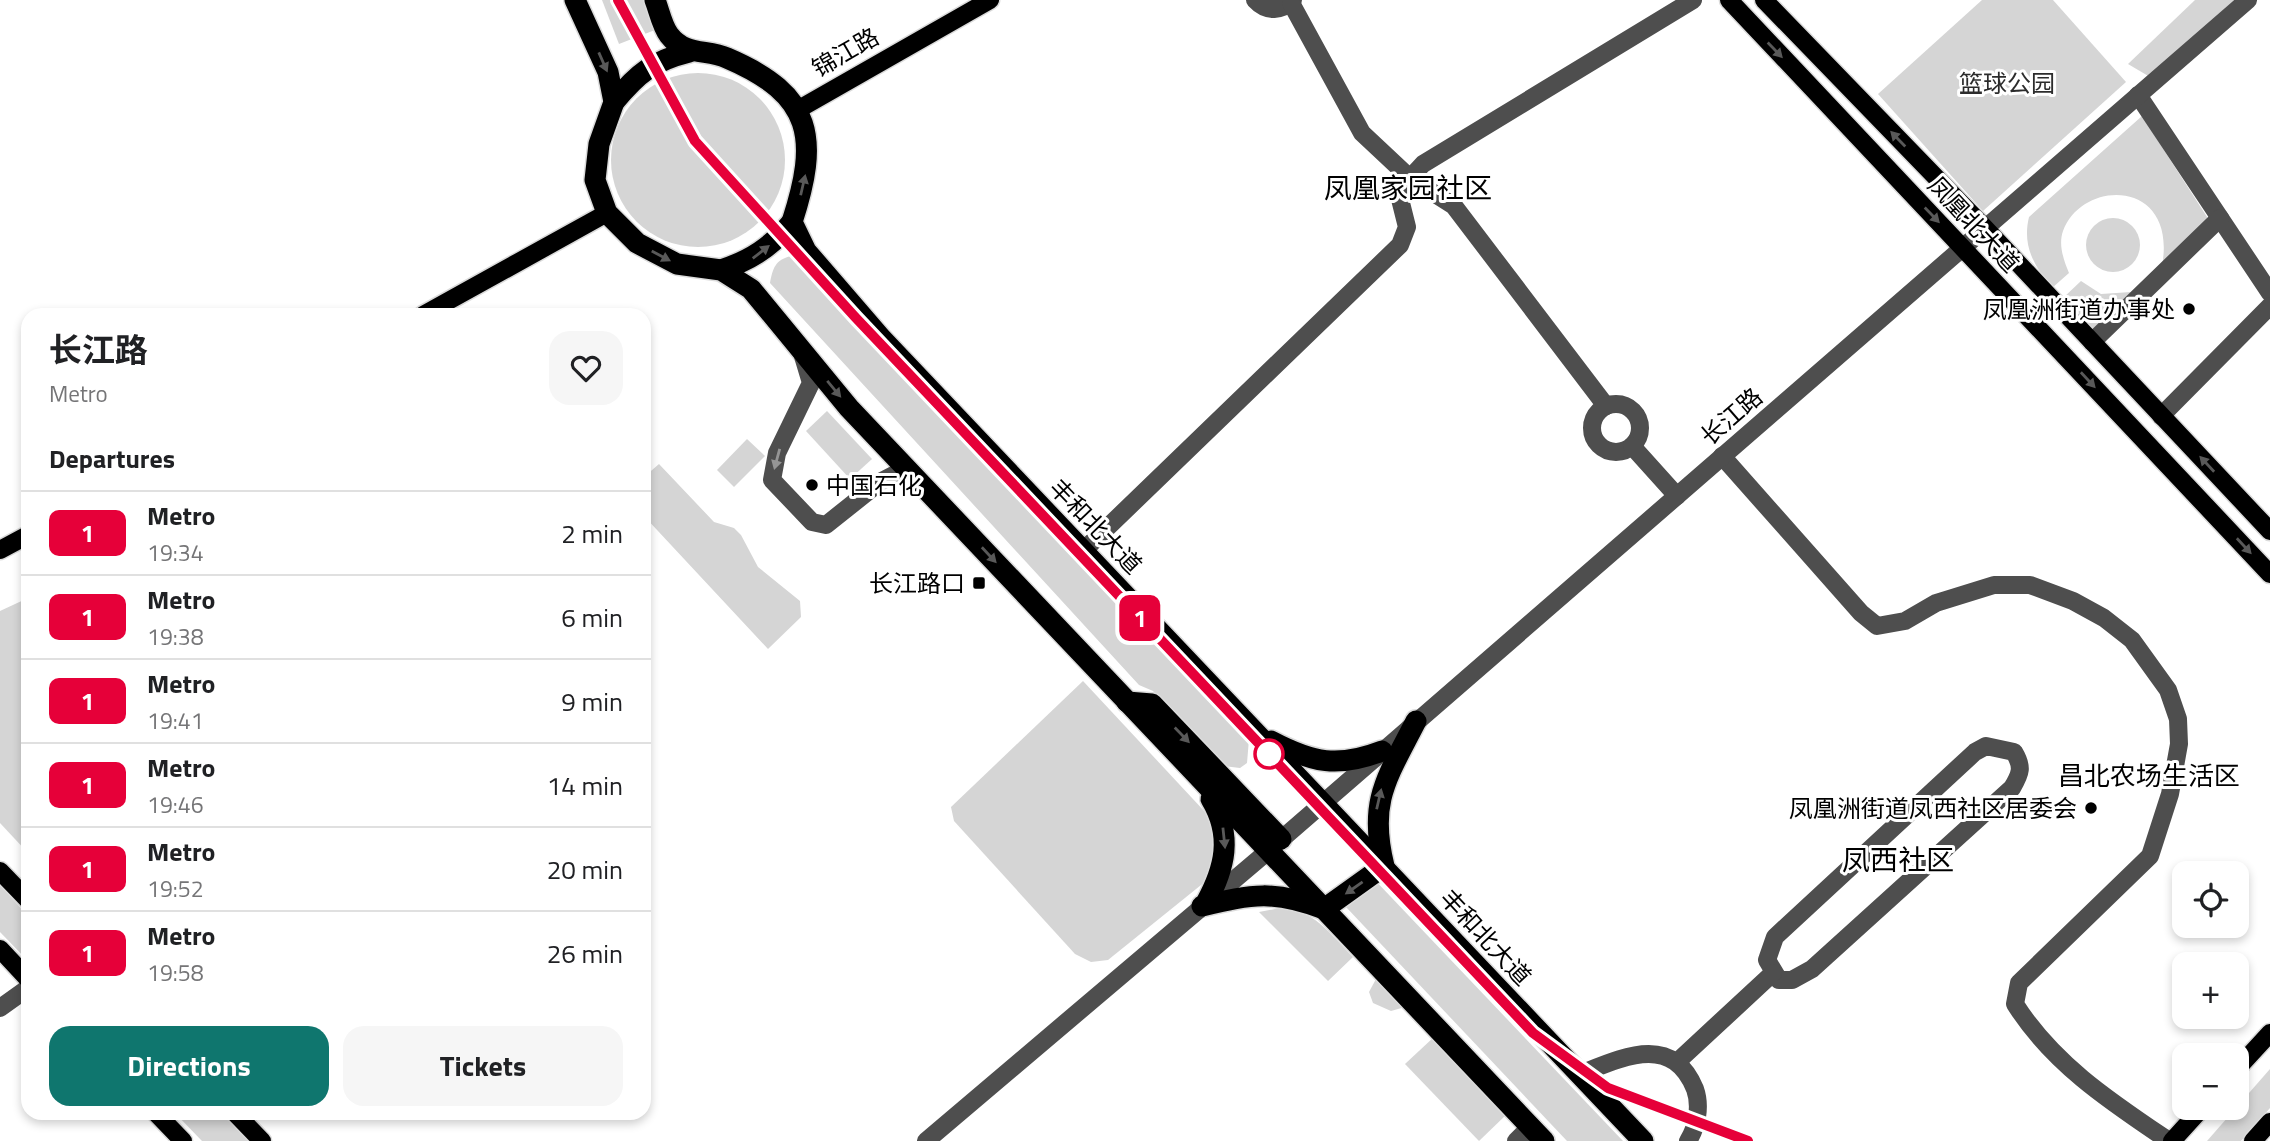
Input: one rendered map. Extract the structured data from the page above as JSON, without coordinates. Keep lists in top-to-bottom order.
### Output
{
  "streets": {
    "highway": ["丰和北大道"],
    "main road": ["锦江路", "凤凰北大道"],
    "street": ["长江路"]
  },
  "crossings": [
    ["锦江路", "丰和北大道"],
    ["凤凰北大道", "长江路"],
    ["长江路", "丰和北大道"]
  ],
  "districts": ["凤凰家园社区", "昌北农场生活区", "凤西社区"],
  "parks": ["篮球公园"],
  "places": {
    "other": ["凤凰洲街道办事处", "中国石化", "凤凰洲街道凤西社区居委会"],
    "transit": ["长江路口"]
  },
  "lines": ["metro line 1"],
  "page": {
    "on_map": "1",
    "heading": [
      ["长江路", "Metro"],
      "Departures"
    ],
    "list": [
      {
        "mark": "1",
        "name": "Metro",
        "note": "19:34",
        "value": "2 min"
      },
      {
        "mark": "1",
        "name": "Metro",
        "note": "19:38",
        "value": "6 min"
      },
      {
        "mark": "1",
        "name": "Metro",
        "note": "19:41",
        "value": "9 min"
      },
      {
        "mark": "1",
        "name": "Metro",
        "note": "19:46",
        "value": "14 min"
      },
      {
        "mark": "1",
        "name": "Metro",
        "note": "19:52",
        "value": "20 min"
      },
      {
        "mark": "1",
        "name": "Metro",
        "note": "19:58",
        "value": "26 min"
      }
    ],
    "map_buttons": ["+", "−"],
    "buttons": ["Directions", "Tickets"]
  }
}
